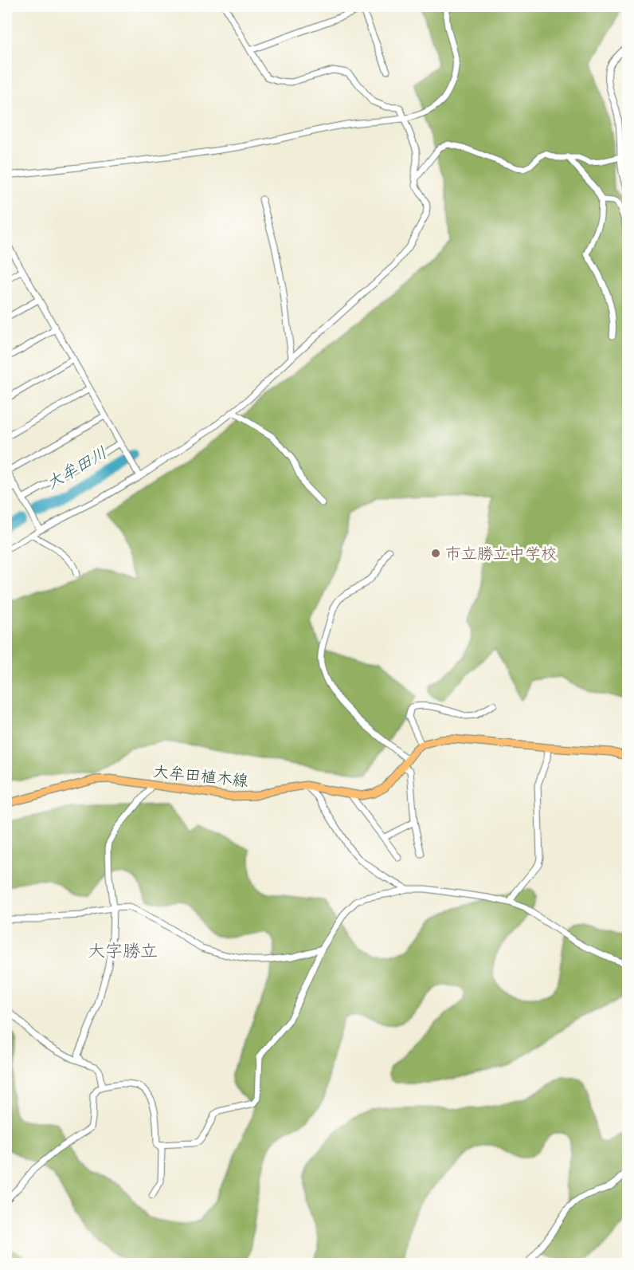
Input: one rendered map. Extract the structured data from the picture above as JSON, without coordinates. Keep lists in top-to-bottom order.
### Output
{
  "streets": {
    "main road": ["大牟田植木線"]
  },
  "districts": ["大字勝立"],
  "water": ["大牟田川"],
  "places": ["市立勝立中学校"]
}
